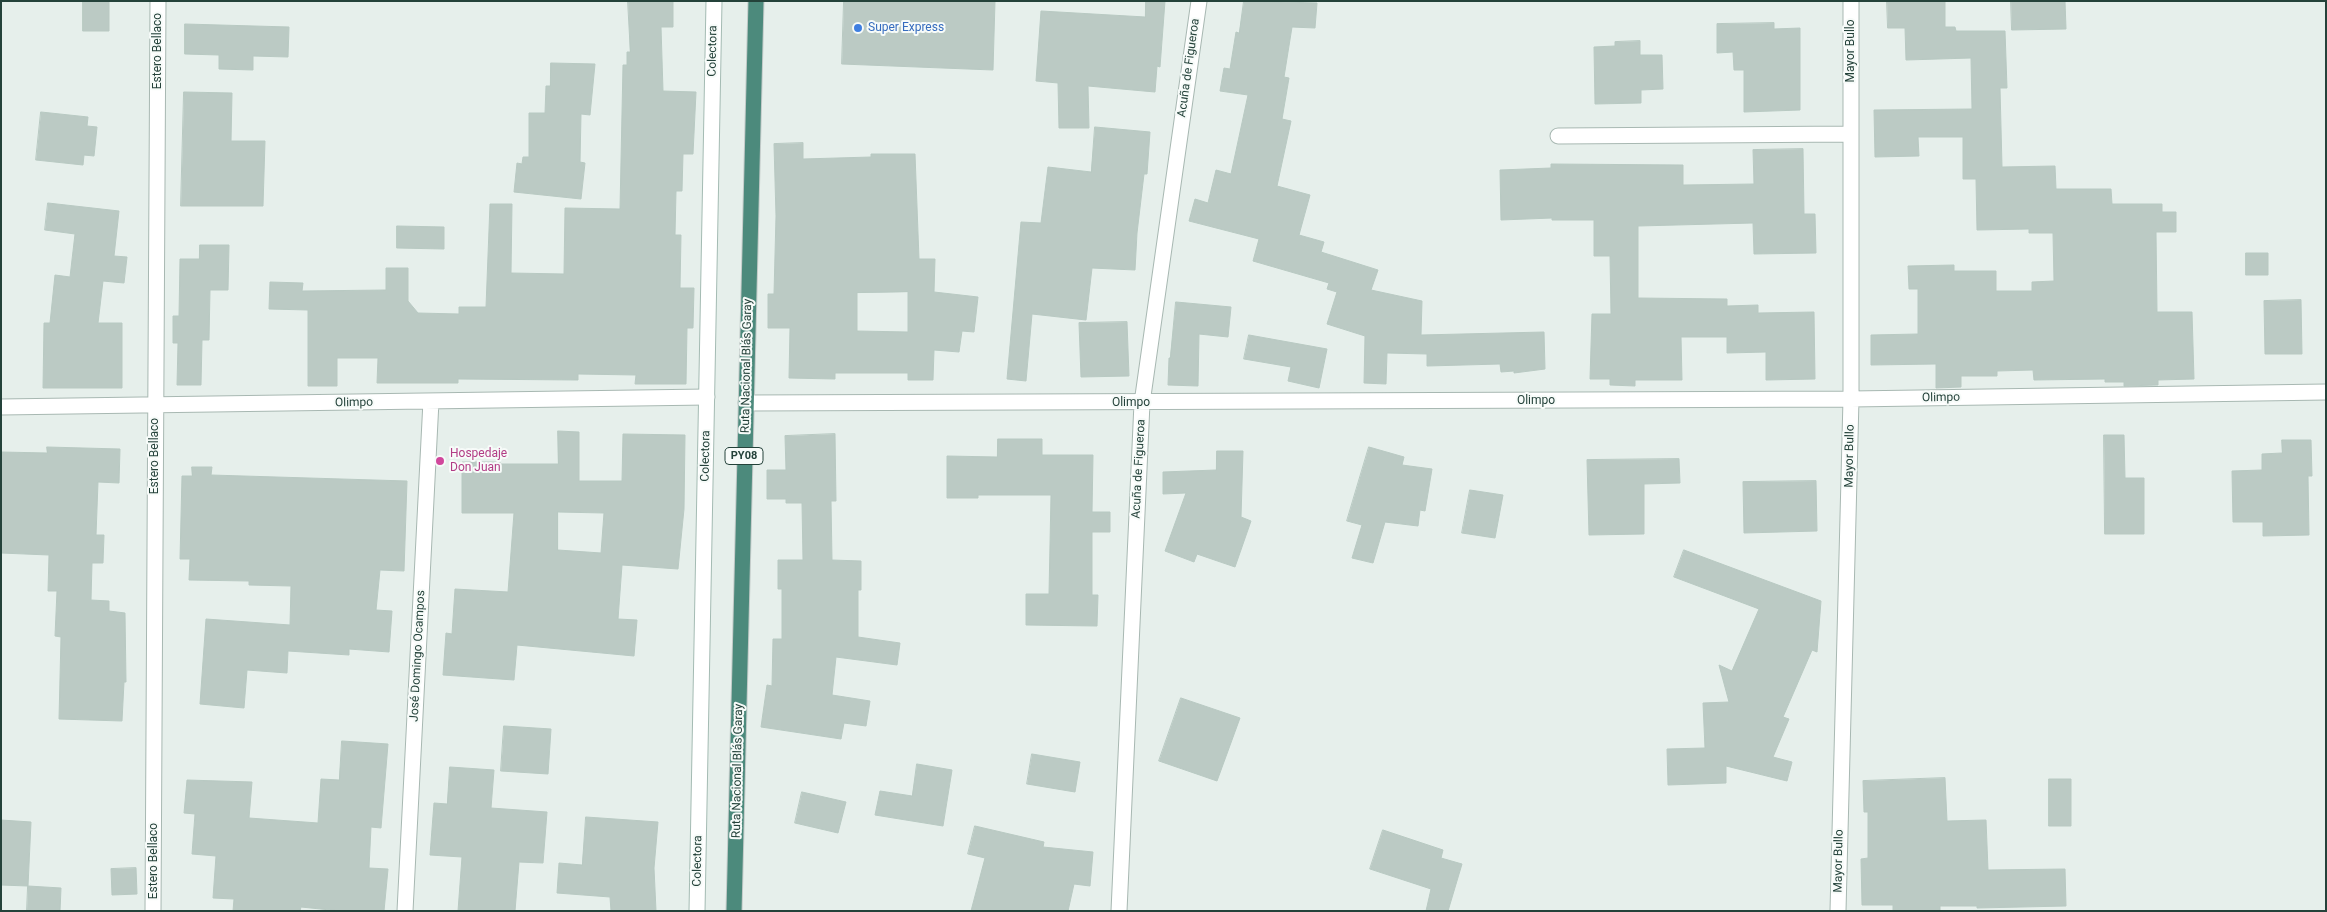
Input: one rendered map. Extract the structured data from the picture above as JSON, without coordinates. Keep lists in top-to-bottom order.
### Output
{
  "streets": {
    "highway": ["Ruta Nacional Blás Garay", "PY08"],
    "street": [
      "Estero Bellaco",
      "Colectora",
      "Mayor Bullo",
      "Acuña de Figueroa",
      "Olimpo",
      "José Domingo Ocampos"
    ]
  },
  "crossings": [
    ["Estero Bellaco", "Olimpo"],
    ["Colectora", "Olimpo"],
    ["Mayor Bullo", "Olimpo"],
    ["Acuña de Figueroa", "Olimpo"],
    ["Ruta Nacional Blás Garay", "Olimpo"],
    ["Olimpo", "José Domingo Ocampos"]
  ],
  "places": ["Super Express", "Hospedaje Don Juan"]
}
